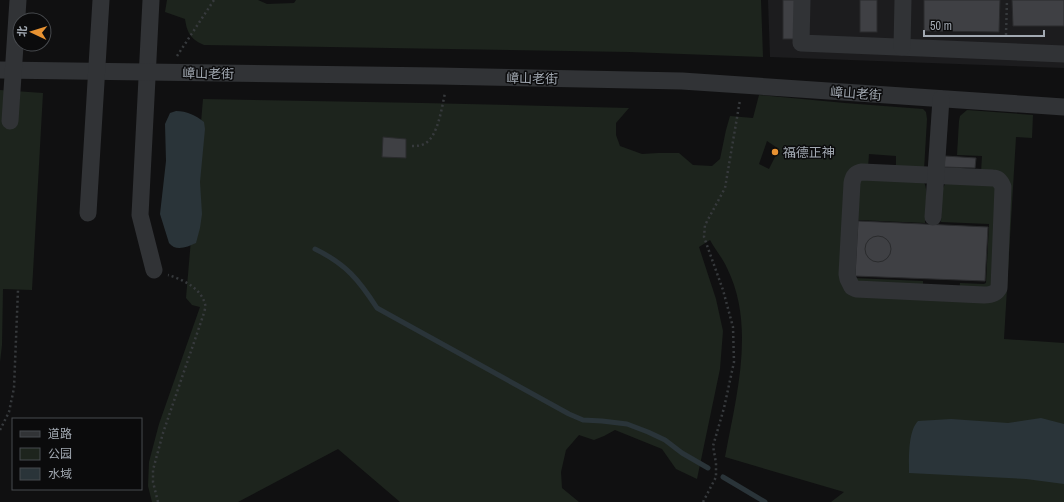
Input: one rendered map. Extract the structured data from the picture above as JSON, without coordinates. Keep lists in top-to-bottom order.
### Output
{
  "streets": {
    "street": ["嶂山老街"]
  },
  "places": ["福德正神"],
  "legend": ["道路", "公园", "水域"],
  "scale_bar": "50 m",
  "north": "left"
}
